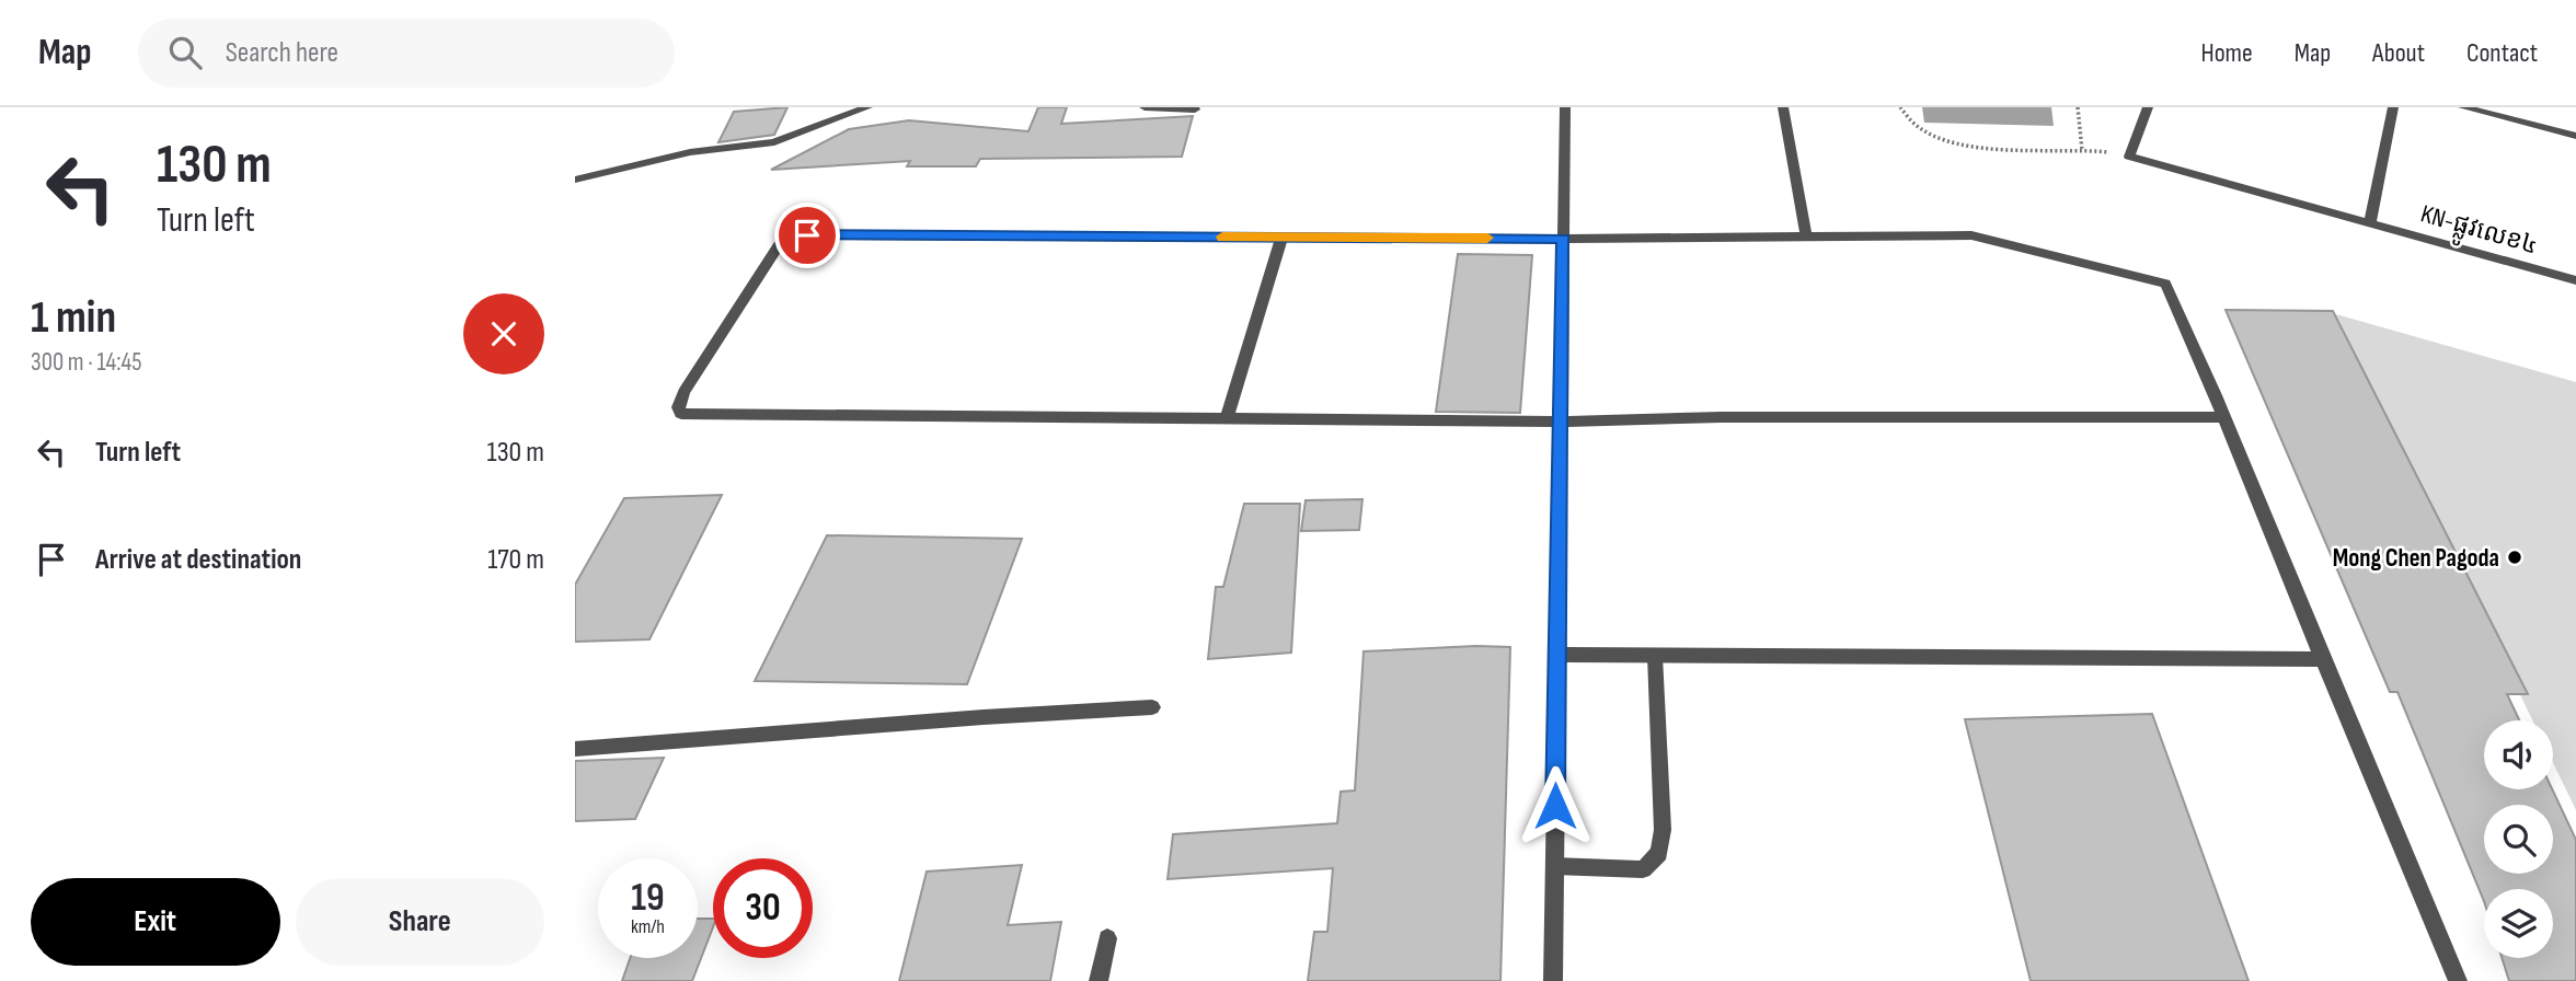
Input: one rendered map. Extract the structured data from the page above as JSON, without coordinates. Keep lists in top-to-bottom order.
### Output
{
  "streets": {
    "street": ["KN-ផ្លូវលេខ៤"]
  },
  "places": ["Mong Chen Pagoda"],
  "page": {
    "header": "Map",
    "search": "Search here",
    "nav": [
      "Home",
      "Map",
      "About",
      "Contact"
    ],
    "turn": ["130 m", "Turn left"],
    "heading": ["1 min", "300 m · 14:45"],
    "list": [
      {
        "name": "Turn left",
        "value": "130 m"
      },
      {
        "name": "Arrive at destination",
        "value": "170 m"
      }
    ],
    "speed": "19 km/h",
    "limit": "30",
    "buttons": ["Exit", "Share"]
  }
}
